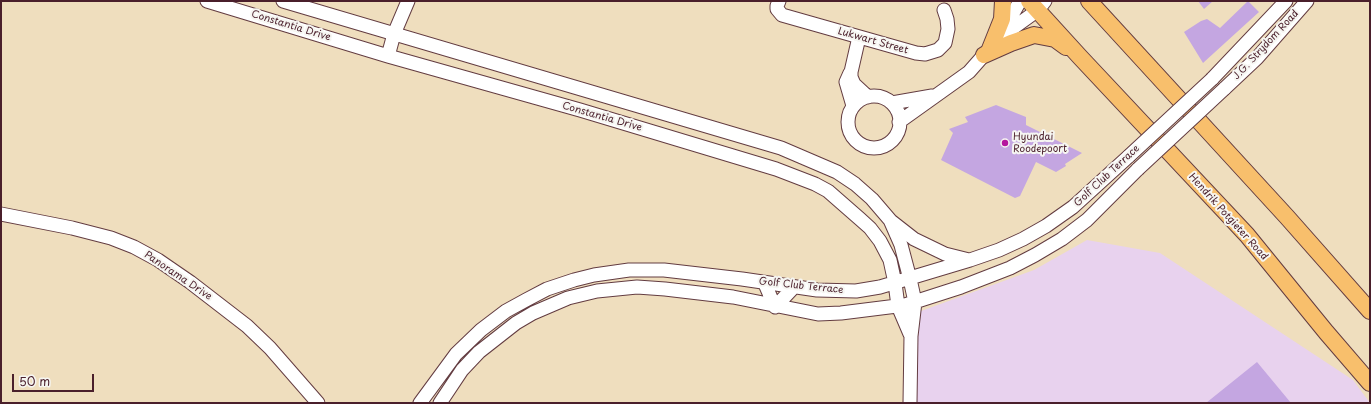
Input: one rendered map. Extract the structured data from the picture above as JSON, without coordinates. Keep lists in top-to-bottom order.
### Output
{
  "streets": {
    "main road": ["Hendrik Potgieter Road"],
    "street": [
      "Constantia Drive",
      "Lukwart Street",
      "J.G. Strydom Road",
      "Golf Club Terrace",
      "Panorama Drive"
    ]
  },
  "crossings": [
    ["Constantia Drive", "Golf Club Terrace"],
    ["J.G. Strydom Road", "Golf Club Terrace"]
  ],
  "places": ["Hyundai Roodepoort"],
  "scale_bar": "50 m"
}
